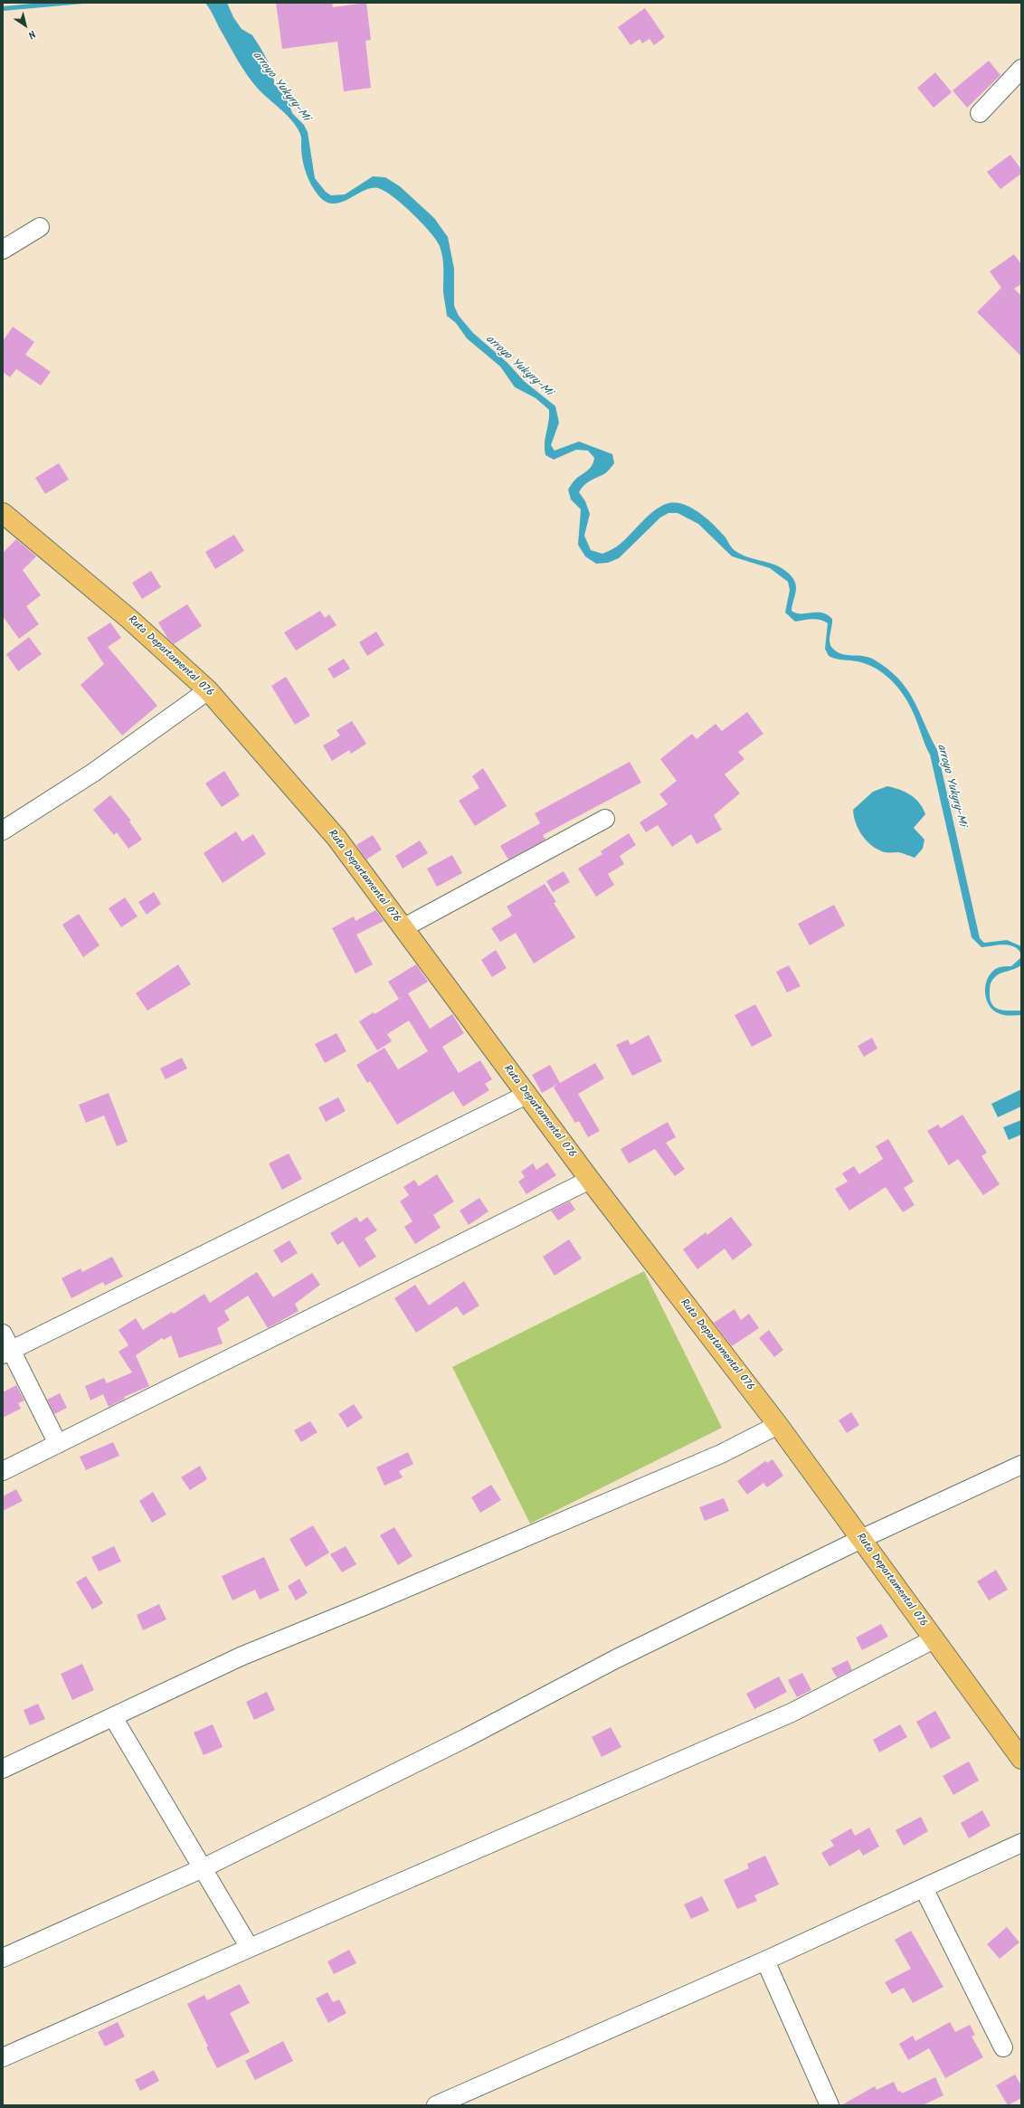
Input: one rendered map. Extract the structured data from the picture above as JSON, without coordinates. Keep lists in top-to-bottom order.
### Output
{
  "streets": {
    "main road": ["Ruta Departamental 076"]
  },
  "water": ["arroyo Yukyry-Mi"],
  "north": "bottom right"
}
